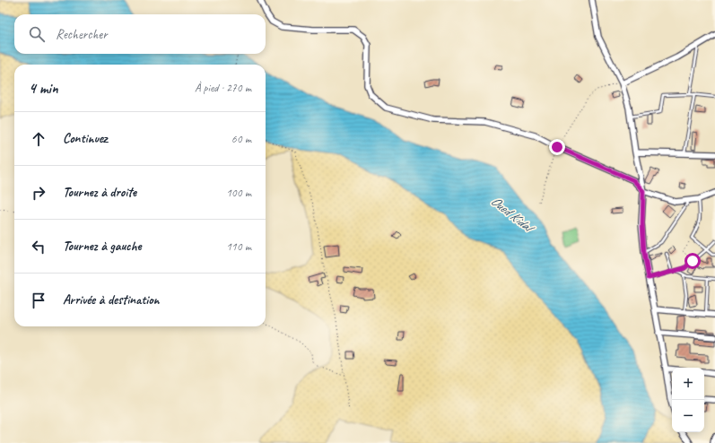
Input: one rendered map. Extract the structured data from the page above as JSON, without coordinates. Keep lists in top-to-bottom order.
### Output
{
  "water": ["Oued Kidal"],
  "page": {
    "search": "Rechercher",
    "heading": ["4 min", "À pied · 270 m"],
    "list": [
      ["Continuez", "60 m"],
      ["Tournez à droite", "100 m"],
      ["Tournez à gauche", "110 m"],
      "Arrivée à destination"
    ],
    "map_buttons": ["+", "−"]
  }
}
